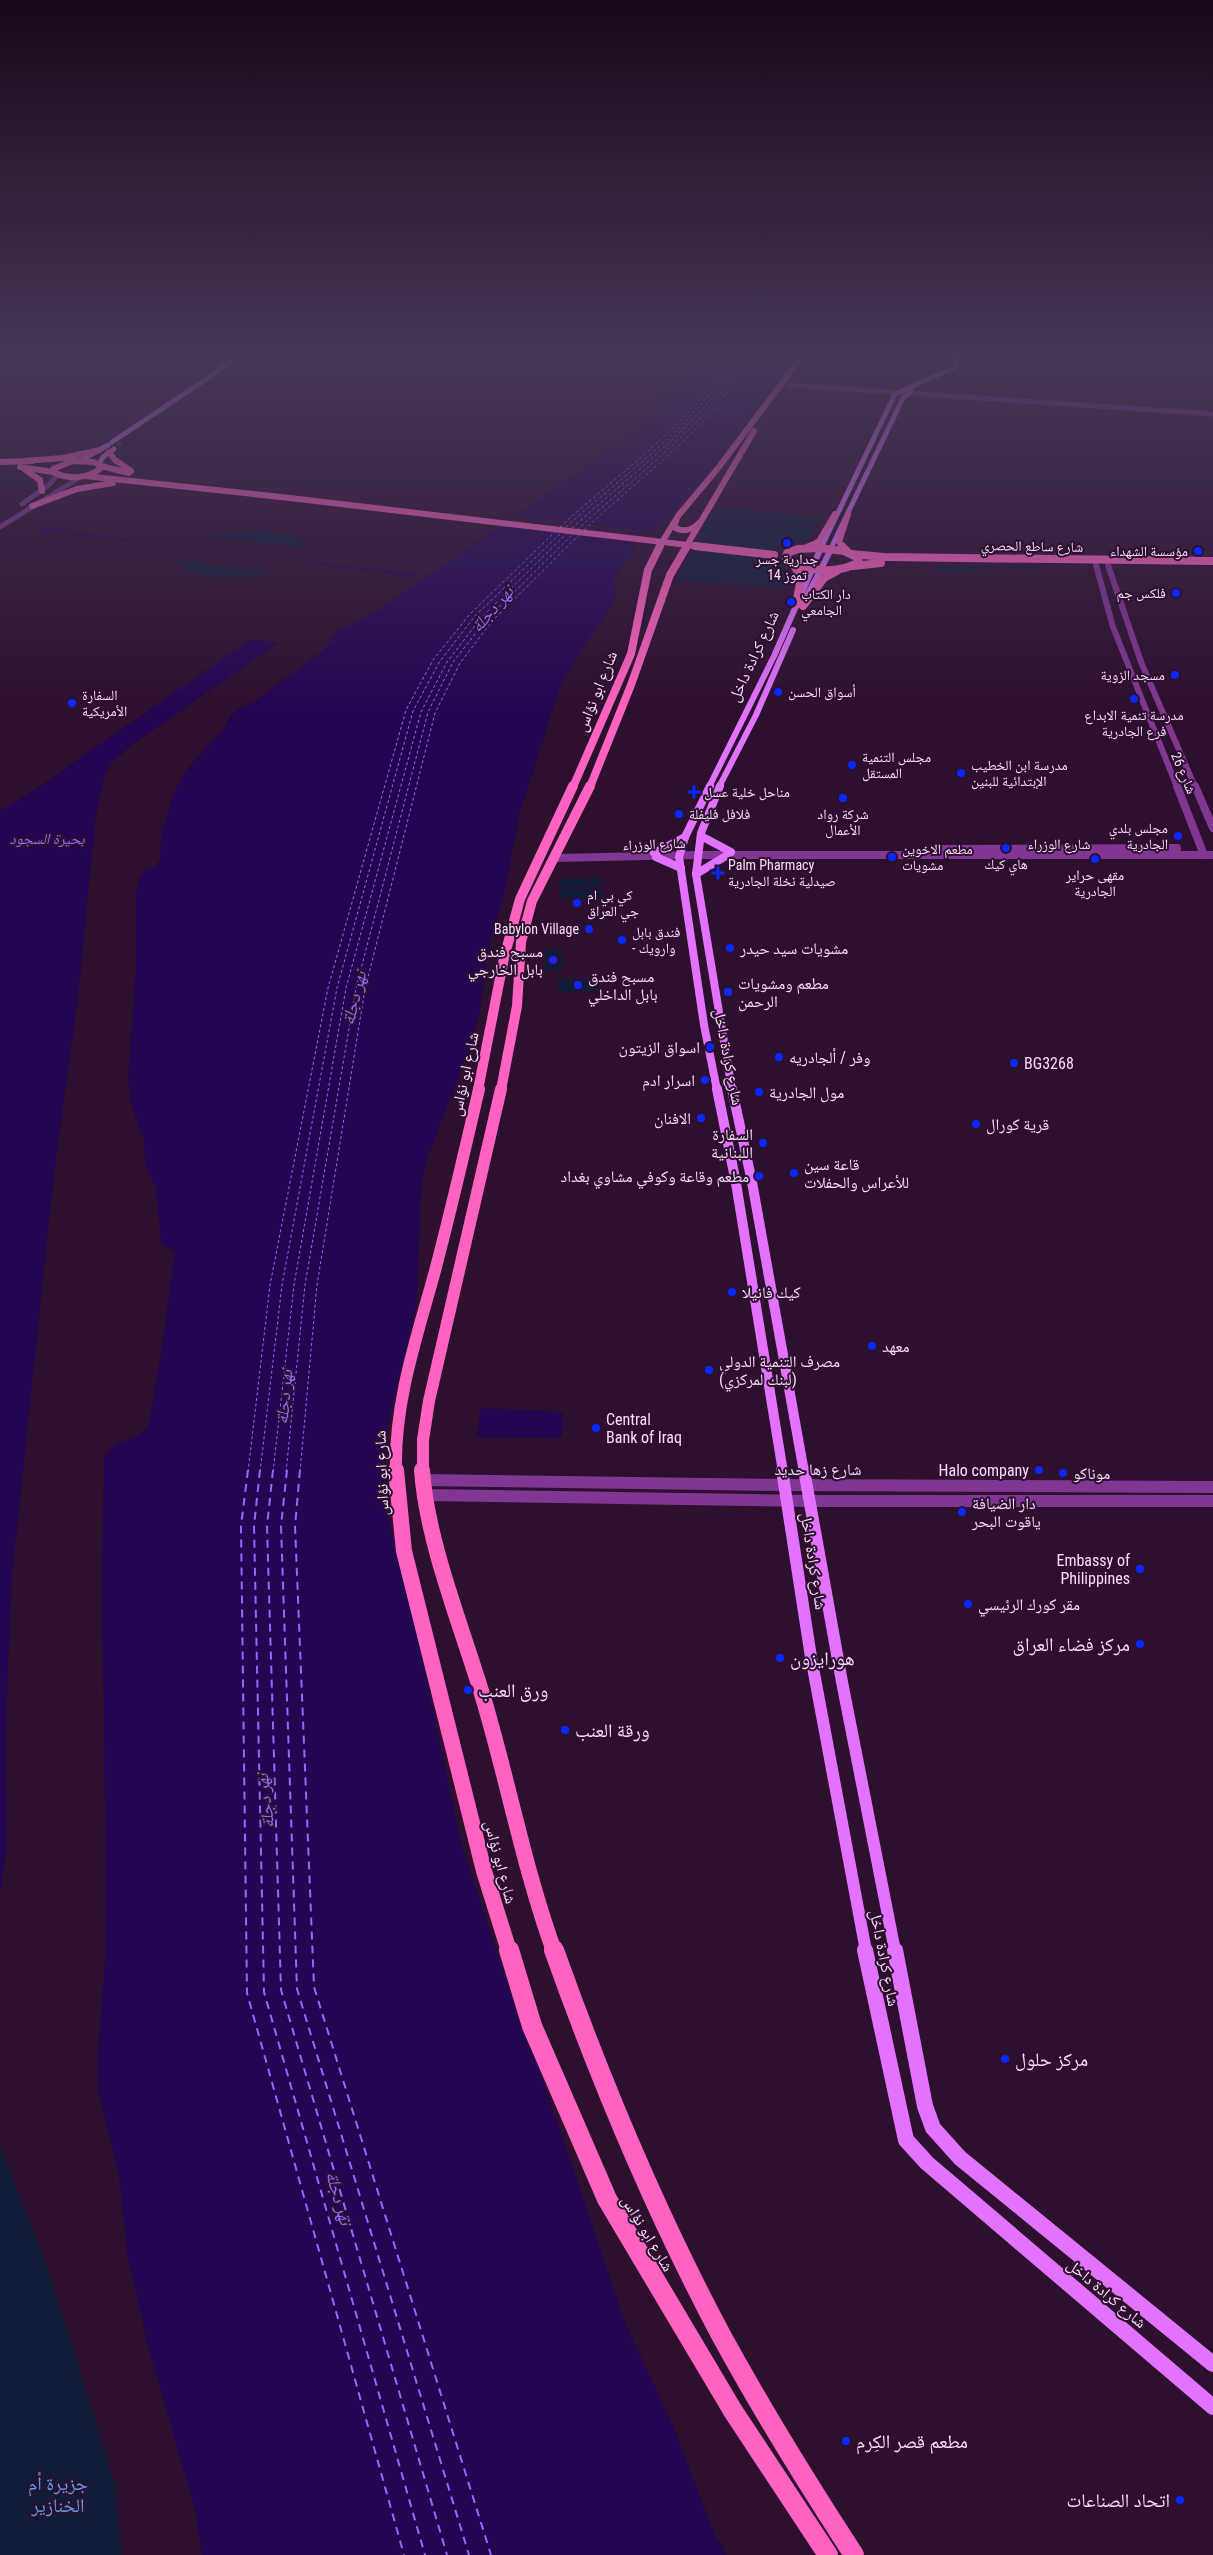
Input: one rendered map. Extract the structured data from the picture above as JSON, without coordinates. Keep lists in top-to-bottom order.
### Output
{
  "streets": {
    "main road": ["شارع ساطع الحصري", "شارع كرادة داخل", "شارع ابو نؤاس"],
    "street": ["شارع 26", "شارع الوزراء", "شارع زها حديد"]
  },
  "crossings": [
    ["شارع ساطع الحصري", "شارع 26"],
    ["شارع كرادة داخل", "شارع الوزراء"],
    ["شارع كرادة داخل", "شارع زها حديد"],
    ["شارع ابو نؤاس", "شارع الوزراء"],
    ["شارع ابو نؤاس", "شارع زها حديد"],
    ["شارع 26", "شارع الوزراء"]
  ],
  "water": ["نهر دجلة", "بحيرة السجود"],
  "parks": ["جزيرة أم الخنازير"],
  "places": {
    "other": [
      "جدارية جسر 14 تموز",
      "مؤسسة الشهداء",
      "فلكس جم",
      "دار الكتاب الجامعي",
      "مسجد الزوية",
      "أسواق الحسن",
      "مدرسة تنمية الابداع فرع الجادرية",
      "السفارة الأمريكية",
      "مجلس التنمية المستقل",
      "مدرسة ابن الخطيب الإبتدائية للبنين",
      "شركة رواد الأعمال",
      "فلافل فليفلة",
      "مجلس بلدي الجادرية",
      "هاي كيك",
      "مطعم الاخوين مشويات",
      "مقهى حراير الجادرية",
      "كي بي ام جي العراق",
      "Babylon Village",
      "فندق بابل - وارويك",
      "مشويات سيد حيدر",
      "مسبح فندق بابل الخارجي",
      "مسبح فندق بابل الداخلي",
      "مطعم ومشويات الرحمن",
      "اسواق الزيتون",
      "وفر / ألجادريه",
      "BG3268",
      "اسرار ادم",
      "مول الجادرية",
      "الافنان",
      "قرية كورال",
      "السفارة اللبنانية",
      "قاعة سين للأعراس والحفلات",
      "مطعم وقاعة وكوفي مشاوي بغداد",
      "كيك فانيلا",
      "معهد",
      "مصرف التنمية الدولي (لبنك لمركزي)",
      "Central Bank of Iraq",
      "Halo company",
      "موناكو",
      "دار الضيافة ياقوت البحر",
      "Embassy of Philippines",
      "مقر كورك الرئيسي",
      "مركز فضاء العراق",
      "هورايزون",
      "ورق العنب",
      "ورقة العنب",
      "مركز حلول",
      "مطعم قصر الكِرم",
      "اتحاد الصناعات"
    ],
    "health": ["مناحل خلية عسل", "Palm Pharmacy صيدلية نخلة الجادرية"]
  }
}
